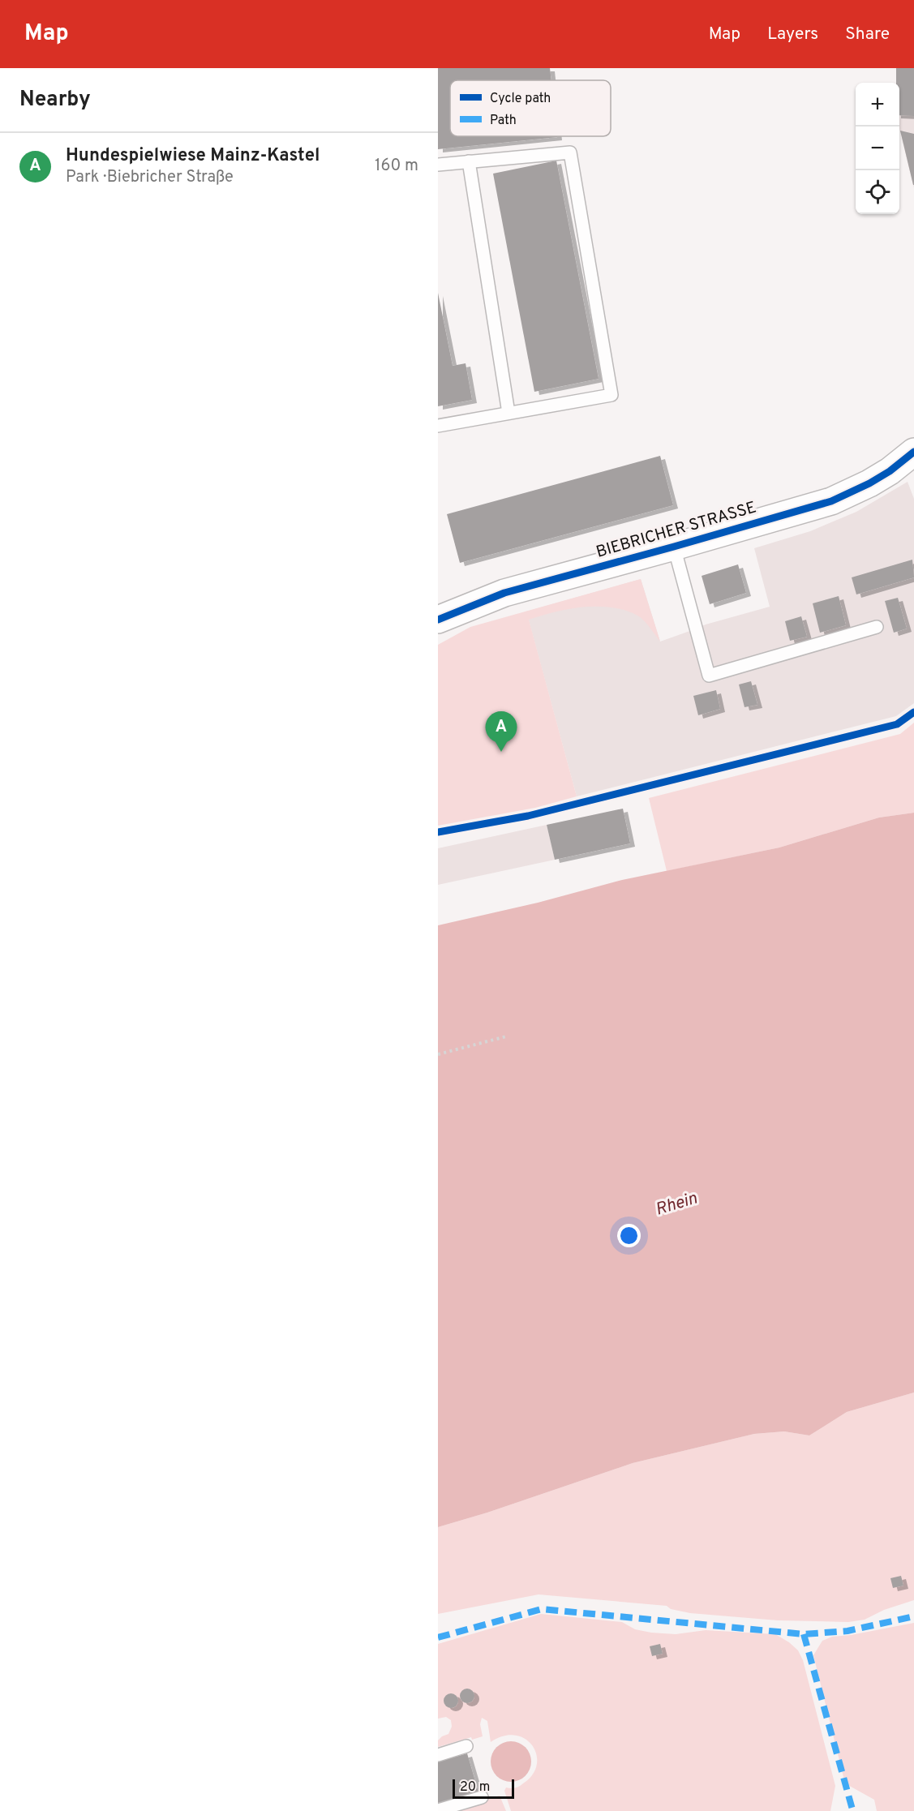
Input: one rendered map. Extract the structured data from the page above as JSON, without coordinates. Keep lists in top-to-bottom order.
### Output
{
  "streets": {
    "street": ["BIEBRICHER STRASSE"]
  },
  "water": ["Rhein"],
  "legend": ["Cycle path", "Path"],
  "scale_bar": "20 m",
  "page": {
    "header": "Map",
    "nav": ["Map", "Layers", "Share"],
    "heading": "Nearby",
    "map_buttons": ["+", "−"],
    "list": [
      {
        "mark": "A",
        "name": "Hundespielwiese Mainz-Kastel",
        "note": "Park · Biebricher Straße",
        "value": "160 m"
      }
    ],
    "pins": "A",
    "scale": "20 m"
  }
}
